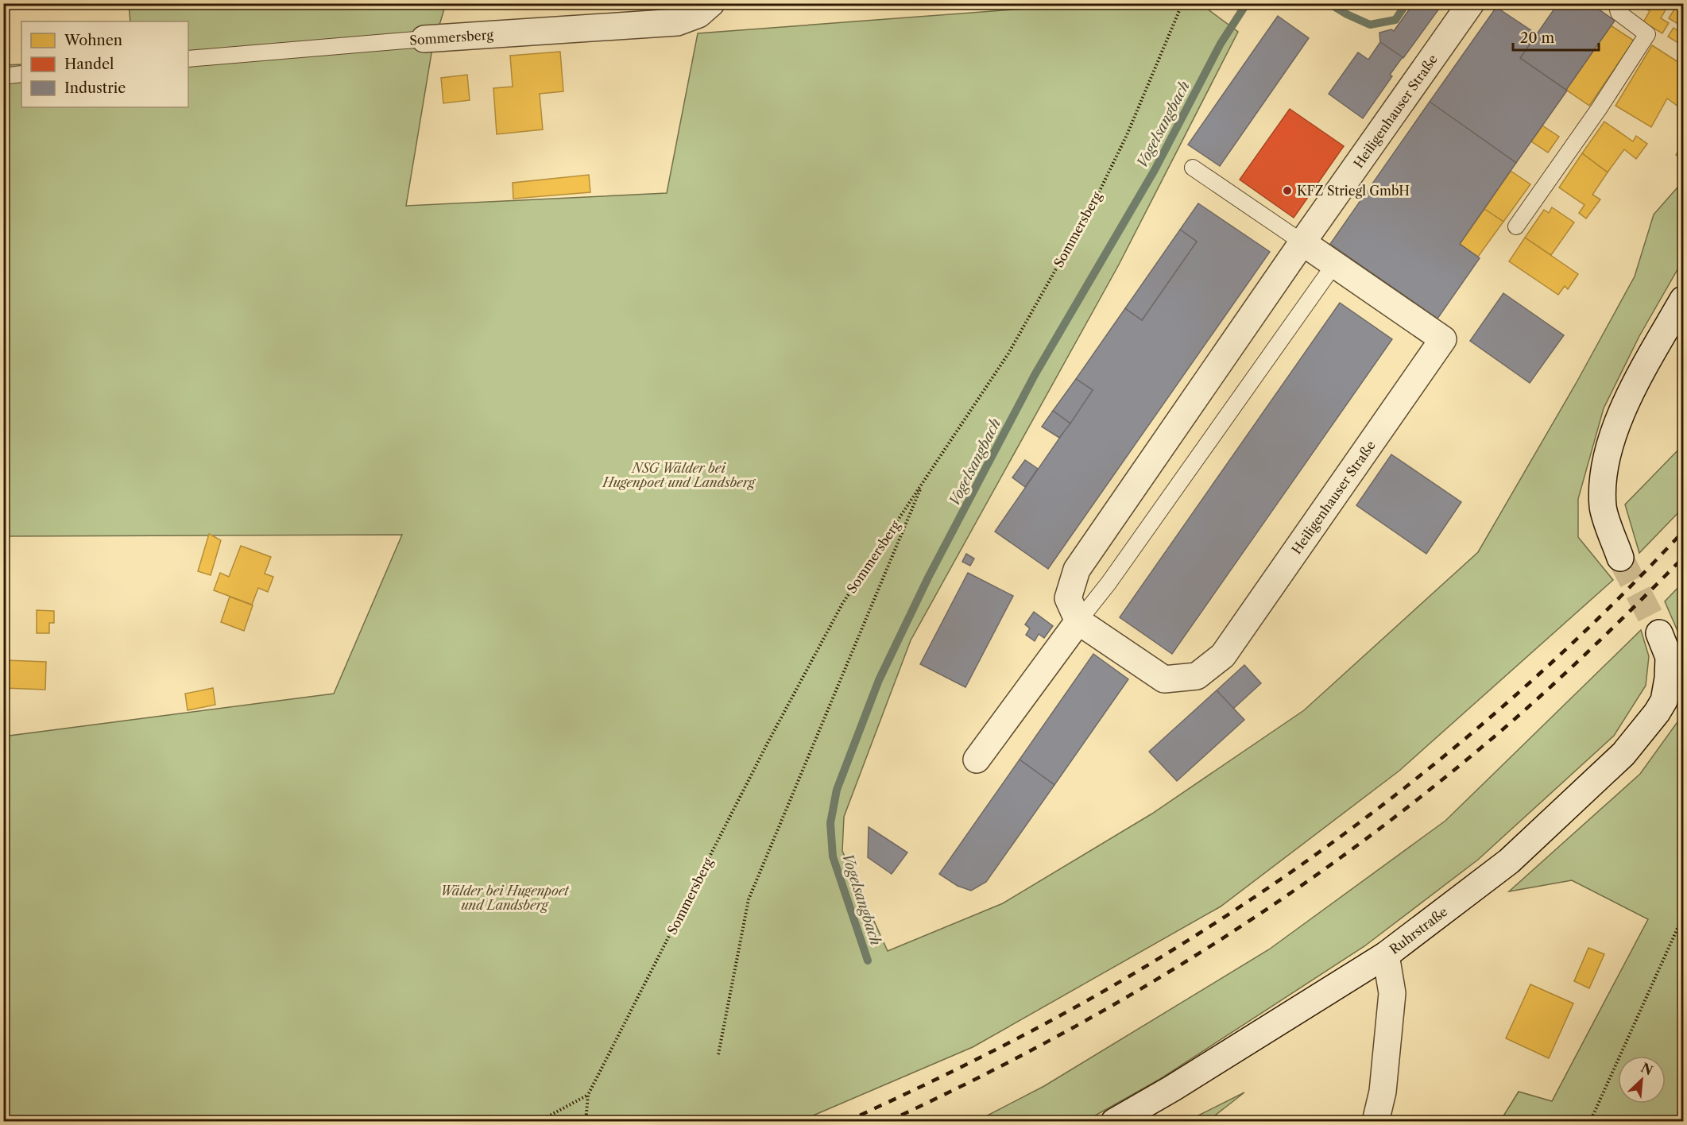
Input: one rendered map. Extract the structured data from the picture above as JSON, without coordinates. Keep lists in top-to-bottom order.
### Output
{
  "streets": {
    "street": ["Sommersberg", "Heiligenhauser Straße", "Ruhrstraße"]
  },
  "water": ["Vogelsangbach"],
  "parks": ["NSG Wälder bei Hugenpoet und Landsberg", "Wälder bei Hugenpoet und Landsberg"],
  "places": ["KFZ Striegl GmbH"],
  "legend": ["Wohnen", "Handel", "Industrie"],
  "scale_bar": "20 m",
  "north": "top right"
}
